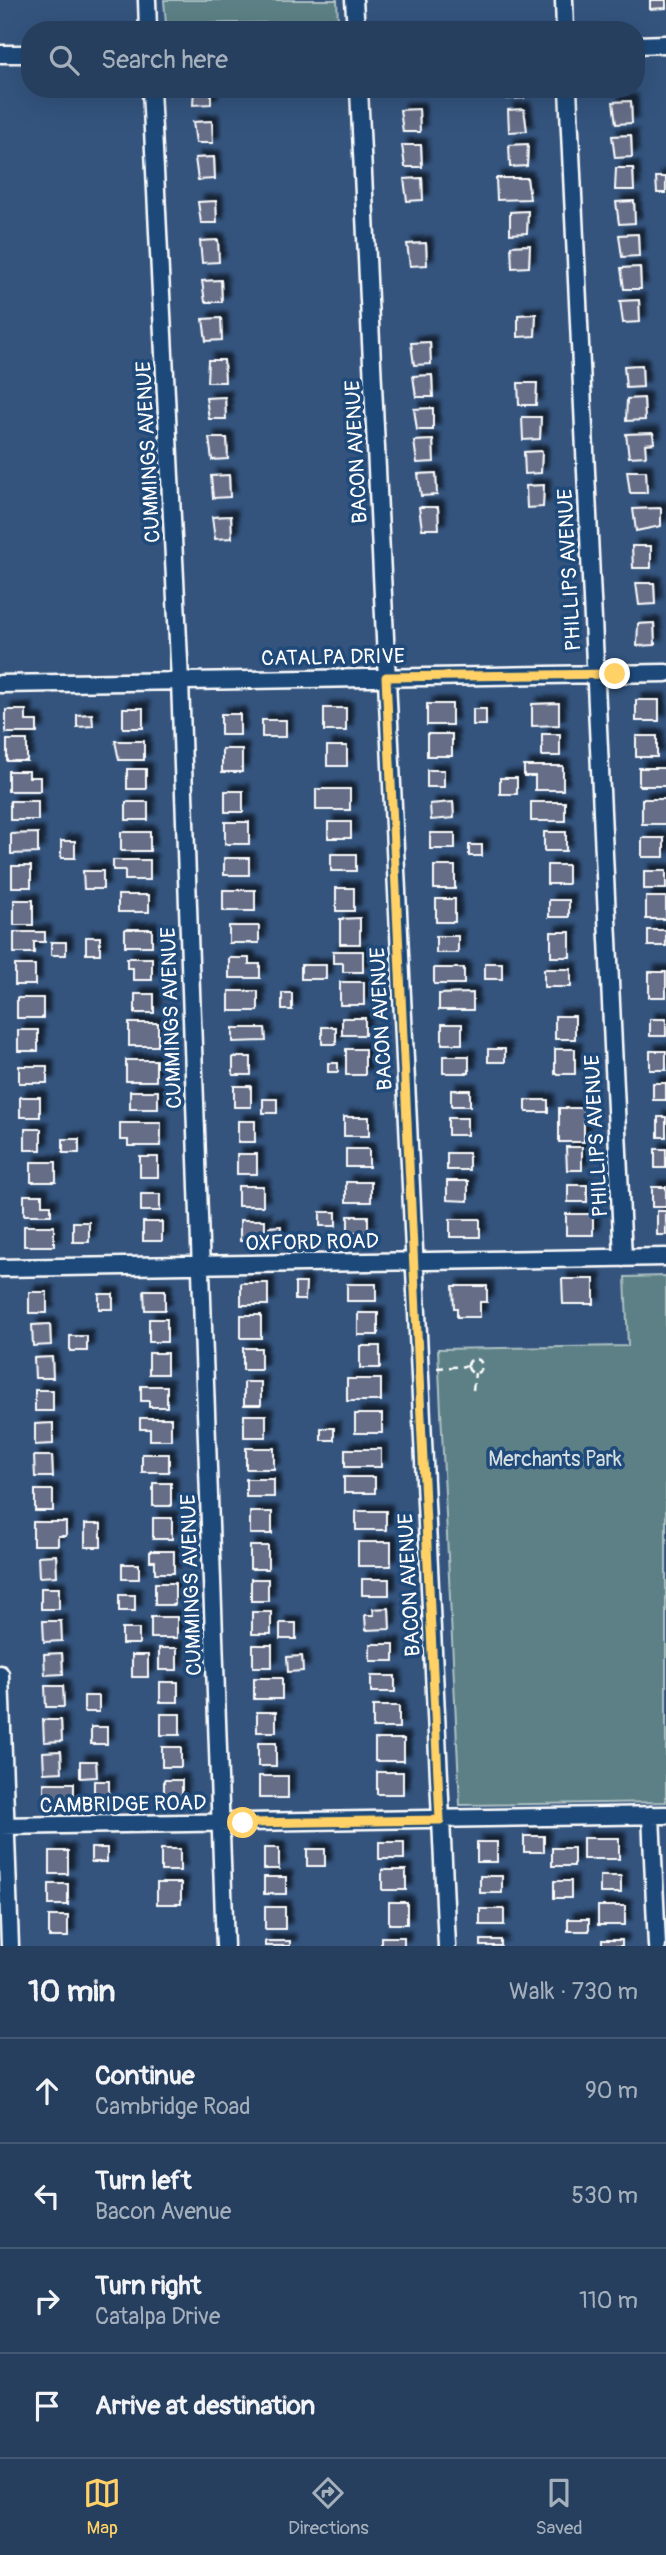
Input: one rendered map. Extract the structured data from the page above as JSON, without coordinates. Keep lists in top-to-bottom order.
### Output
{
  "streets": {
    "street": [
      "CUMMINGS AVENUE",
      "BACON AVENUE",
      "PHILLIPS AVENUE",
      "CATALPA DRIVE",
      "OXFORD ROAD",
      "CAMBRIDGE ROAD"
    ]
  },
  "crossings": [
    ["CUMMINGS AVENUE", "CATALPA DRIVE"],
    ["CUMMINGS AVENUE", "OXFORD ROAD"],
    ["CUMMINGS AVENUE", "CAMBRIDGE ROAD"],
    ["BACON AVENUE", "CATALPA DRIVE"],
    ["BACON AVENUE", "OXFORD ROAD"],
    ["BACON AVENUE", "CAMBRIDGE ROAD"],
    ["PHILLIPS AVENUE", "CATALPA DRIVE"],
    ["PHILLIPS AVENUE", "OXFORD ROAD"]
  ],
  "parks": ["Merchants Park"],
  "page": {
    "search": "Search here",
    "heading": ["10 min", "Walk · 730 m"],
    "list": [
      ["Continue", "Cambridge Road", "90 m"],
      ["Turn left", "Bacon Avenue", "530 m"],
      ["Turn right", "Catalpa Drive", "110 m"],
      "Arrive at destination"
    ],
    "nav": ["Map", "Directions", "Saved"]
  }
}
